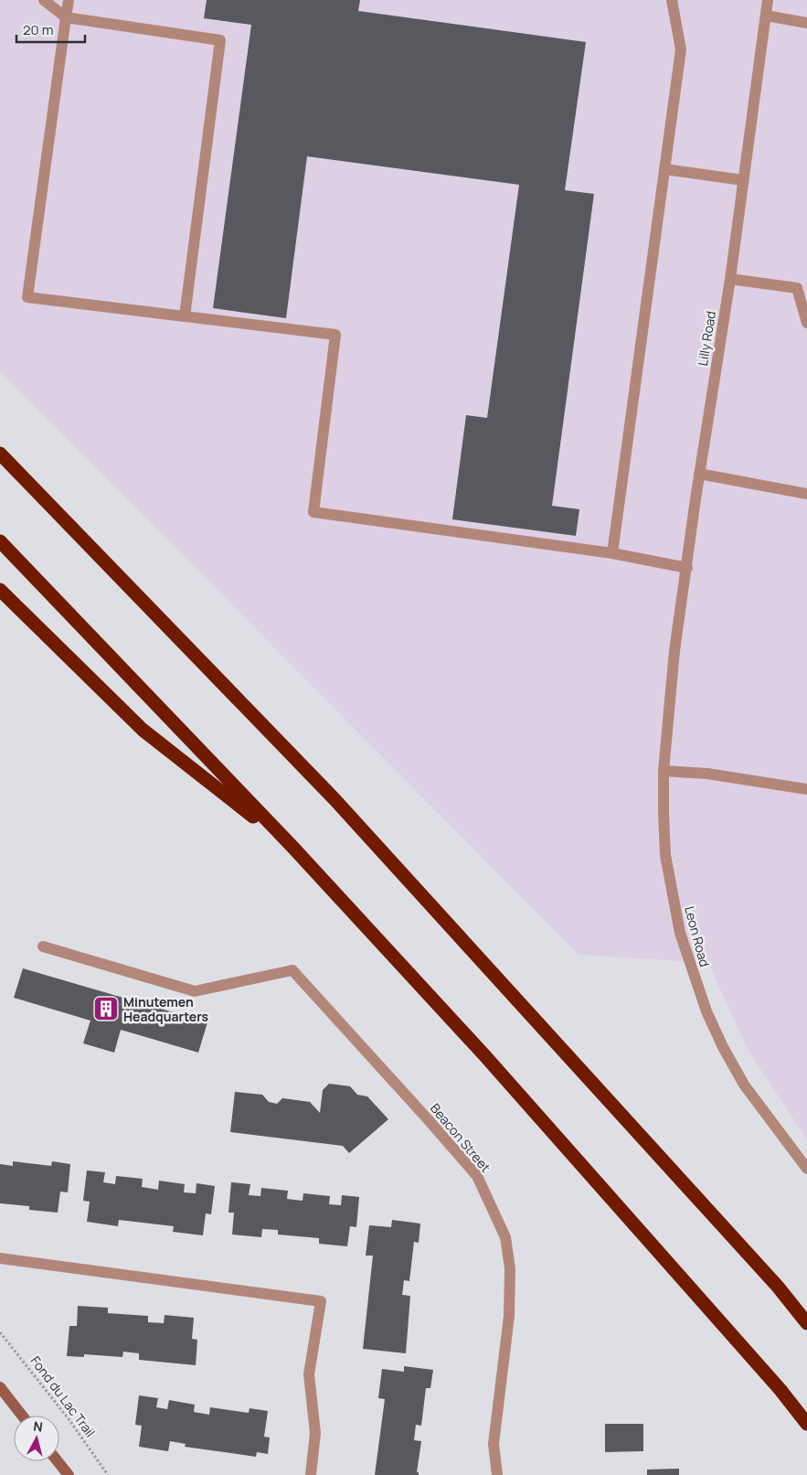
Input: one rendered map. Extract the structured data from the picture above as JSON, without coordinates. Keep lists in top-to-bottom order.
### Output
{
  "streets": {
    "street": ["Lilly Road", "Leon Road", "Beacon Street"],
    "path": ["Fond du Lac Trail"]
  },
  "crossings": [
    ["Lilly Road", "Leon Road"]
  ],
  "places": {
    "building": ["Minutemen Headquarters"]
  },
  "scale_bar": "20 m",
  "north": "top"
}
